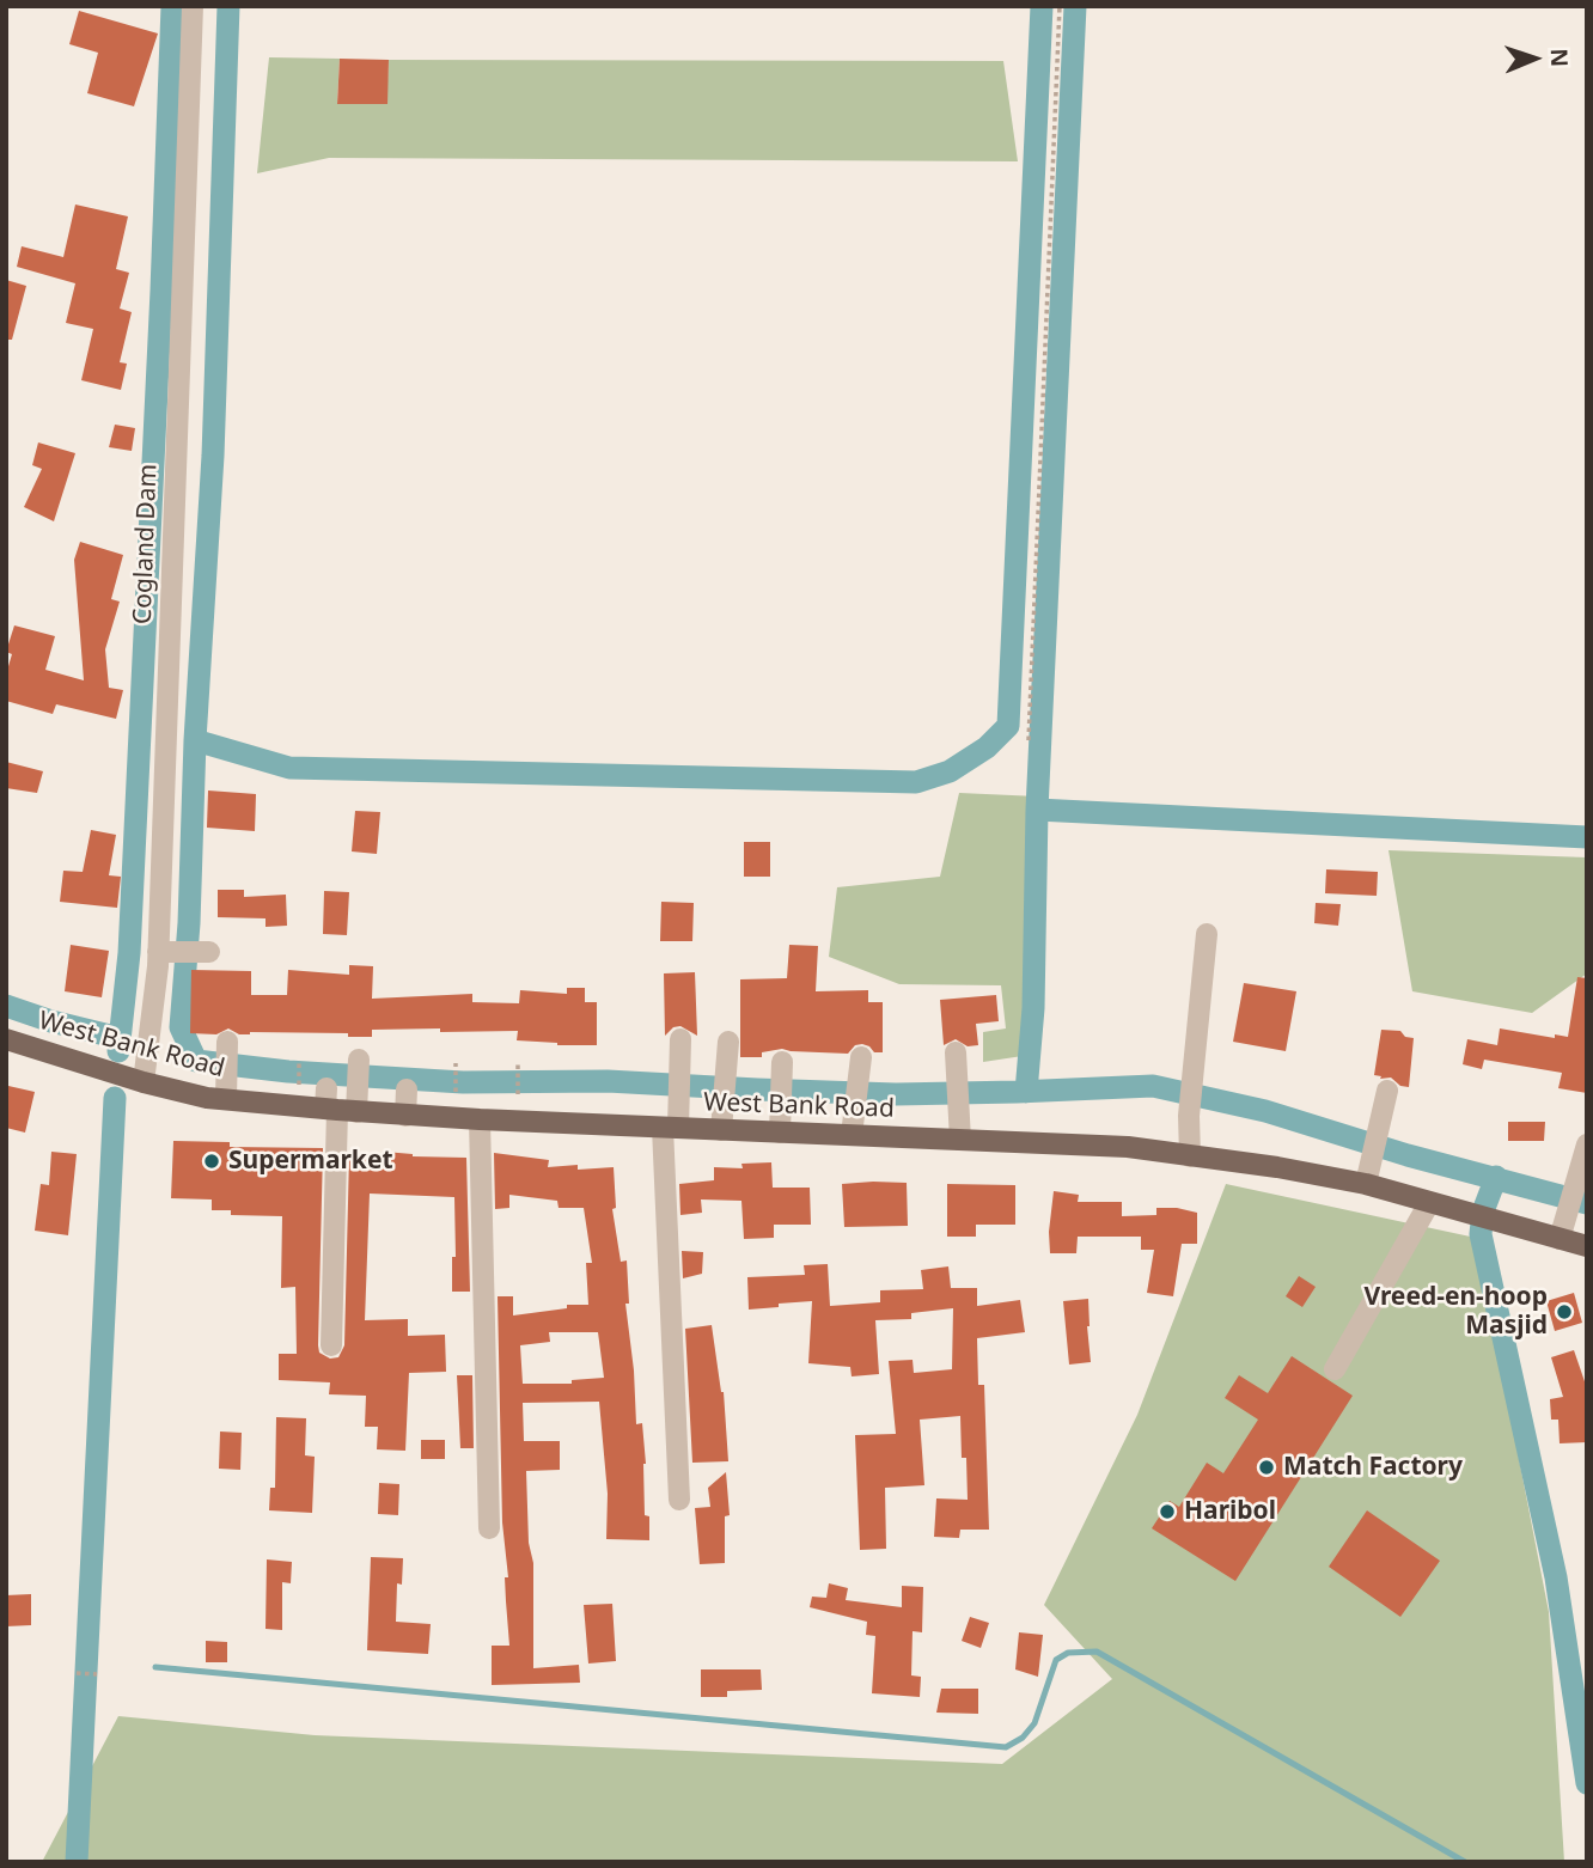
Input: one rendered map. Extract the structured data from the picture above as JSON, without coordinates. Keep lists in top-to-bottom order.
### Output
{
  "streets": {
    "main road": ["West Bank Road"],
    "street": ["Cogland Dam"]
  },
  "crossings": [
    ["Cogland Dam", "West Bank Road"]
  ],
  "places": [
    "Supermarket",
    "Vreed-en-hoop Masjid",
    "Match Factory",
    "Haribol"
  ],
  "north": "right"
}
